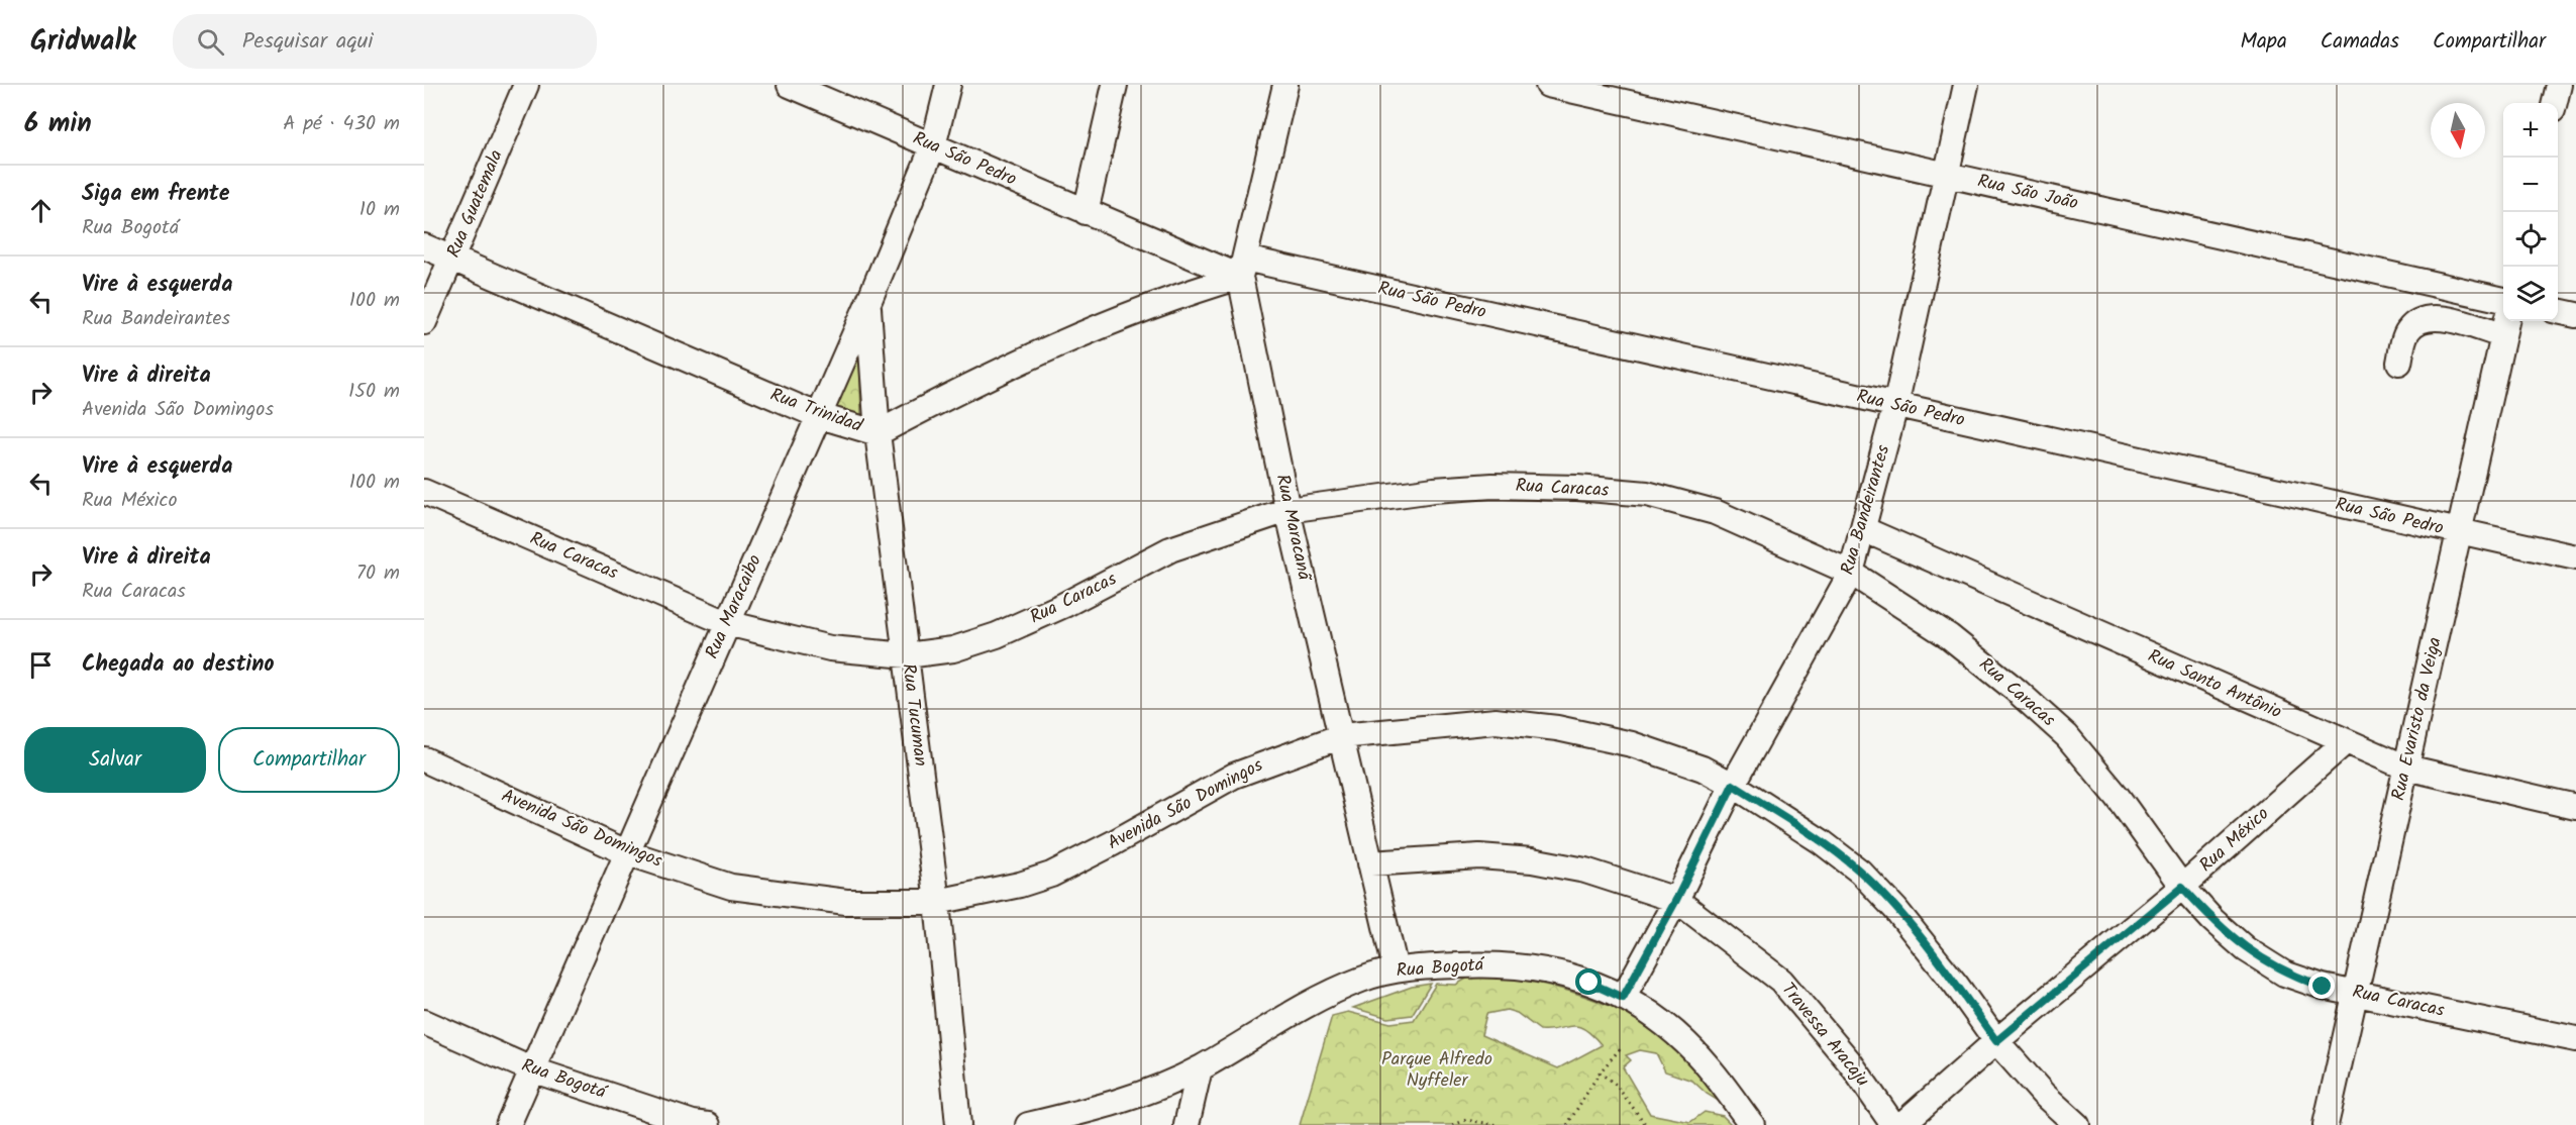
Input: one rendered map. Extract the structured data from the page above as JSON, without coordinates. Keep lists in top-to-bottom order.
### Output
{
  "streets": {
    "street": [
      "Rua São Pedro",
      "Rua São João",
      "Rua Guatemala",
      "Rua Trinidad",
      "Rua Caracas",
      "Rua Bandeirantes",
      "Rua Maracanã",
      "Rua Maracaibo",
      "Rua Santo Antônio",
      "Rua Tucuman",
      "Rua Evaristo da Veiga",
      "Avenida São Domingos",
      "Rua México",
      "Rua Bogotá",
      "Travessa Aracaju"
    ]
  },
  "crossings": [
    ["Rua São Pedro", "Rua Trinidad"],
    ["Rua São Pedro", "Rua Bandeirantes"],
    ["Rua São Pedro", "Rua Maracanã"],
    ["Rua São Pedro", "Rua Maracaibo"],
    ["Rua São Pedro", "Rua Evaristo da Veiga"],
    ["Rua São João", "Rua Bandeirantes"],
    ["Rua Guatemala", "Rua Trinidad"],
    ["Rua Trinidad", "Rua Maracanã"],
    ["Rua Trinidad", "Rua Maracaibo"],
    ["Rua Trinidad", "Rua Tucuman"],
    ["Rua Caracas", "Rua Bandeirantes"],
    ["Rua Caracas", "Rua Maracanã"],
    ["Rua Caracas", "Rua Maracaibo"],
    ["Rua Caracas", "Rua Tucuman"],
    ["Rua Caracas", "Rua Evaristo da Veiga"],
    ["Rua Caracas", "Rua México"],
    ["Rua Bandeirantes", "Rua Santo Antônio"],
    ["Rua Bandeirantes", "Avenida São Domingos"],
    ["Rua Bandeirantes", "Rua Bogotá"],
    ["Rua Bandeirantes", "Travessa Aracaju"],
    ["Rua Maracanã", "Avenida São Domingos"],
    ["Rua Maracanã", "Rua Bogotá"],
    ["Rua Maracanã", "Travessa Aracaju"],
    ["Rua Maracaibo", "Rua Tucuman"],
    ["Rua Maracaibo", "Avenida São Domingos"],
    ["Rua Maracaibo", "Rua Bogotá"],
    ["Rua Santo Antônio", "Rua Evaristo da Veiga"],
    ["Rua Santo Antônio", "Rua México"],
    ["Rua Tucuman", "Avenida São Domingos"],
    ["Avenida São Domingos", "Rua México"]
  ],
  "parks": ["Parque Alfredo Nyffeler"],
  "north": "bottom",
  "page": {
    "header": "Gridwalk",
    "search": "Pesquisar aqui",
    "nav": ["Mapa", "Camadas", "Compartilhar"],
    "heading": ["6 min", "A pé · 430 m"],
    "map_buttons": ["+", "−"],
    "list": [
      ["Siga em frente", "Rua Bogotá", "10 m"],
      ["Vire à esquerda", "Rua Bandeirantes", "100 m"],
      ["Vire à direita", "Avenida São Domingos", "150 m"],
      ["Vire à esquerda", "Rua México", "100 m"],
      ["Vire à direita", "Rua Caracas", "70 m"],
      "Chegada ao destino"
    ],
    "buttons": ["Salvar", "Compartilhar"]
  }
}
